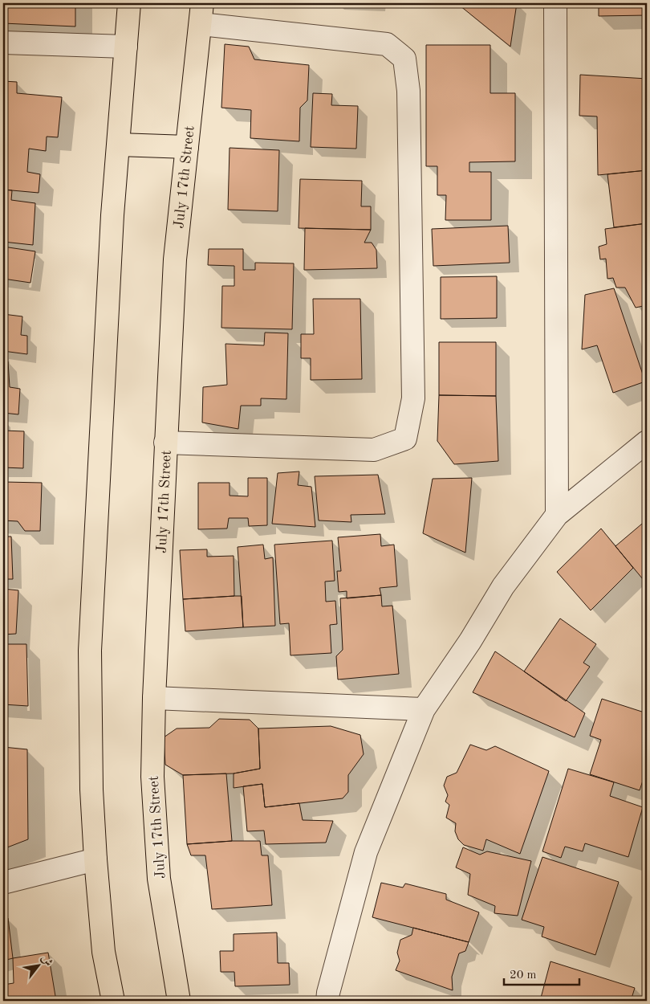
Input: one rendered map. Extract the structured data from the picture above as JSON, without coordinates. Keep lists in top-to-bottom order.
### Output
{
  "streets": {
    "main road": ["July 17th Street"]
  },
  "scale_bar": "20 m",
  "north": "top right"
}
